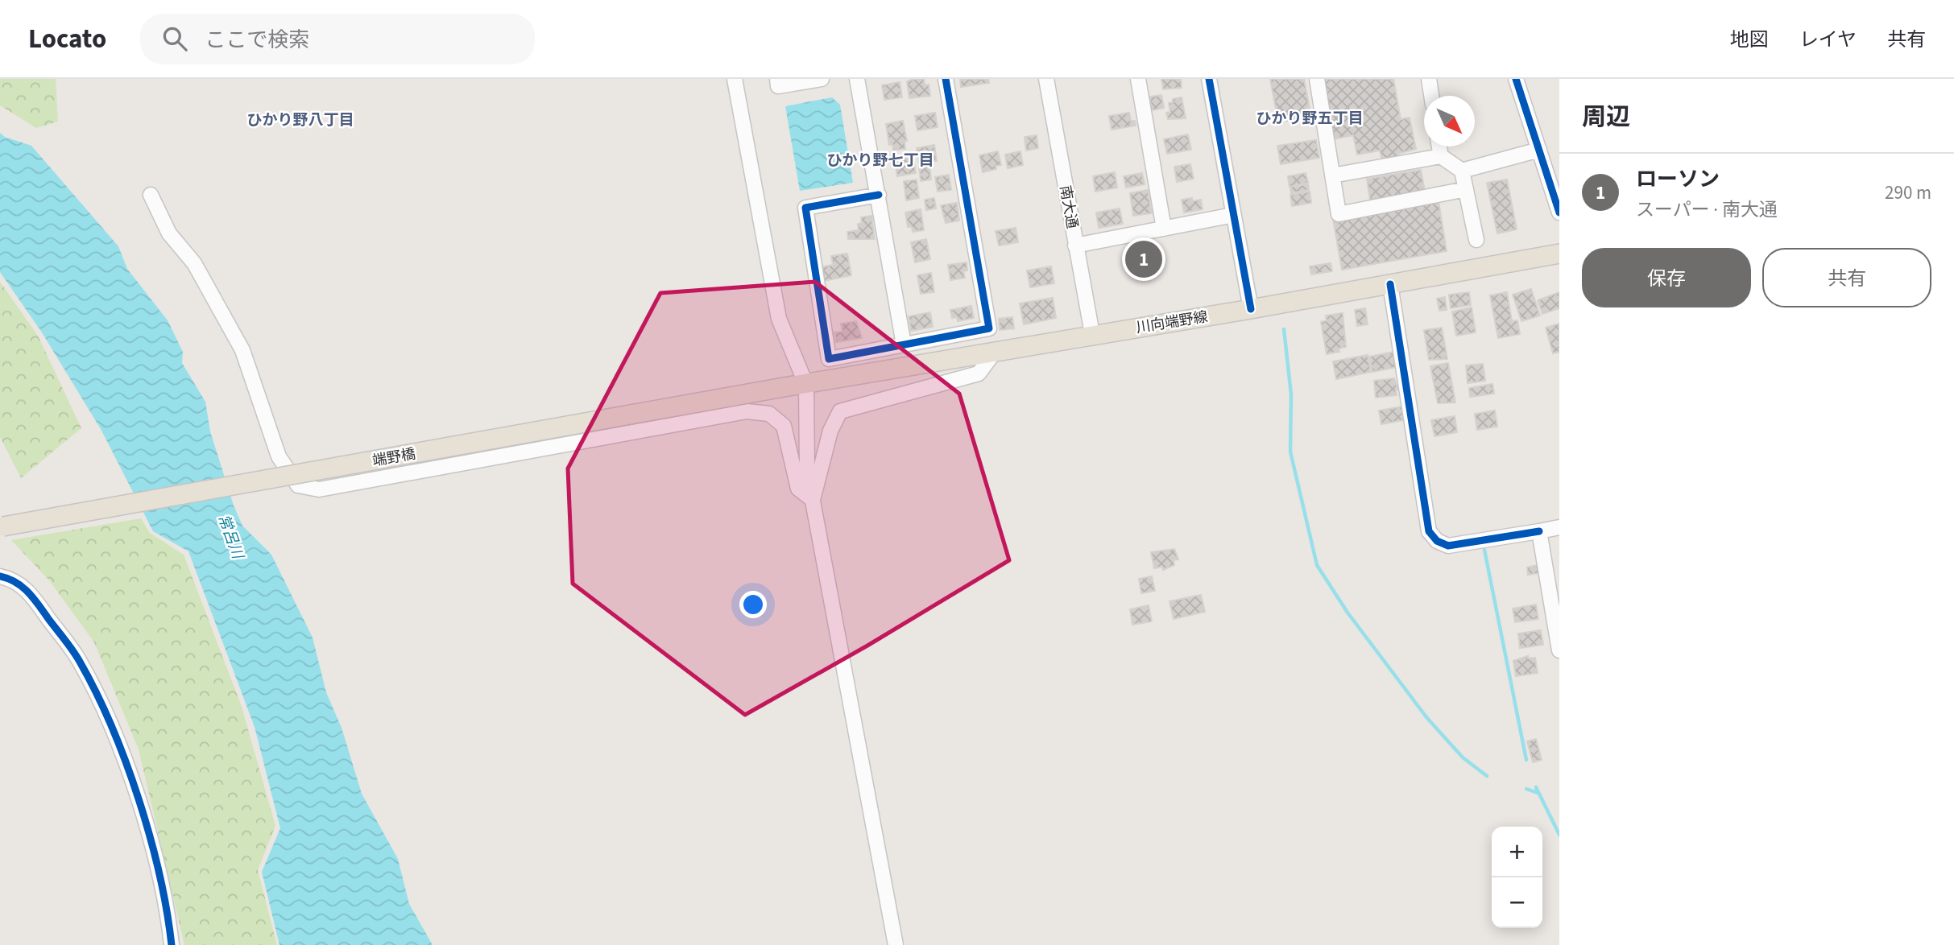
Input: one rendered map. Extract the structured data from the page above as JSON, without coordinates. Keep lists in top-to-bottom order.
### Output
{
  "streets": {
    "main road": ["川向端野線", "端野橋"],
    "street": ["南大通"]
  },
  "crossings": [
    ["南大通", "川向端野線"],
    ["川向端野線", "端野橋"]
  ],
  "districts": ["ひかり野五丁目", "ひかり野八丁目", "ひかり野七丁目"],
  "water": ["常呂川"],
  "north": "bottom right",
  "page": {
    "header": "Locato",
    "search": "ここで検索",
    "nav": ["地図", "レイヤ", "共有"],
    "heading": "周辺",
    "list": [
      {
        "mark": "1",
        "name": "ローソン",
        "note": "スーパー · 南大通",
        "value": "290 m"
      }
    ],
    "buttons": ["保存", "共有"],
    "pins": "1",
    "map_buttons": ["+", "−"]
  }
}
